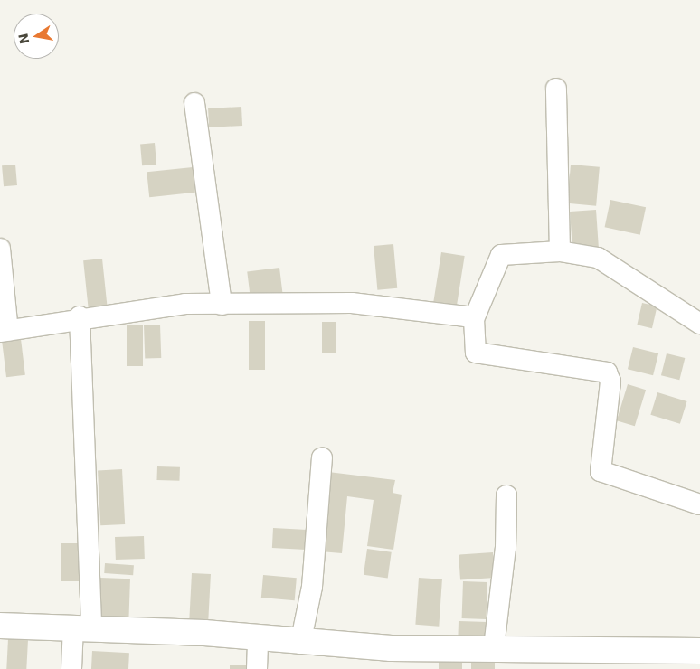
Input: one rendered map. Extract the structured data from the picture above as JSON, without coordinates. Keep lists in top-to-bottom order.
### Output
{
  "north": "left"
}
